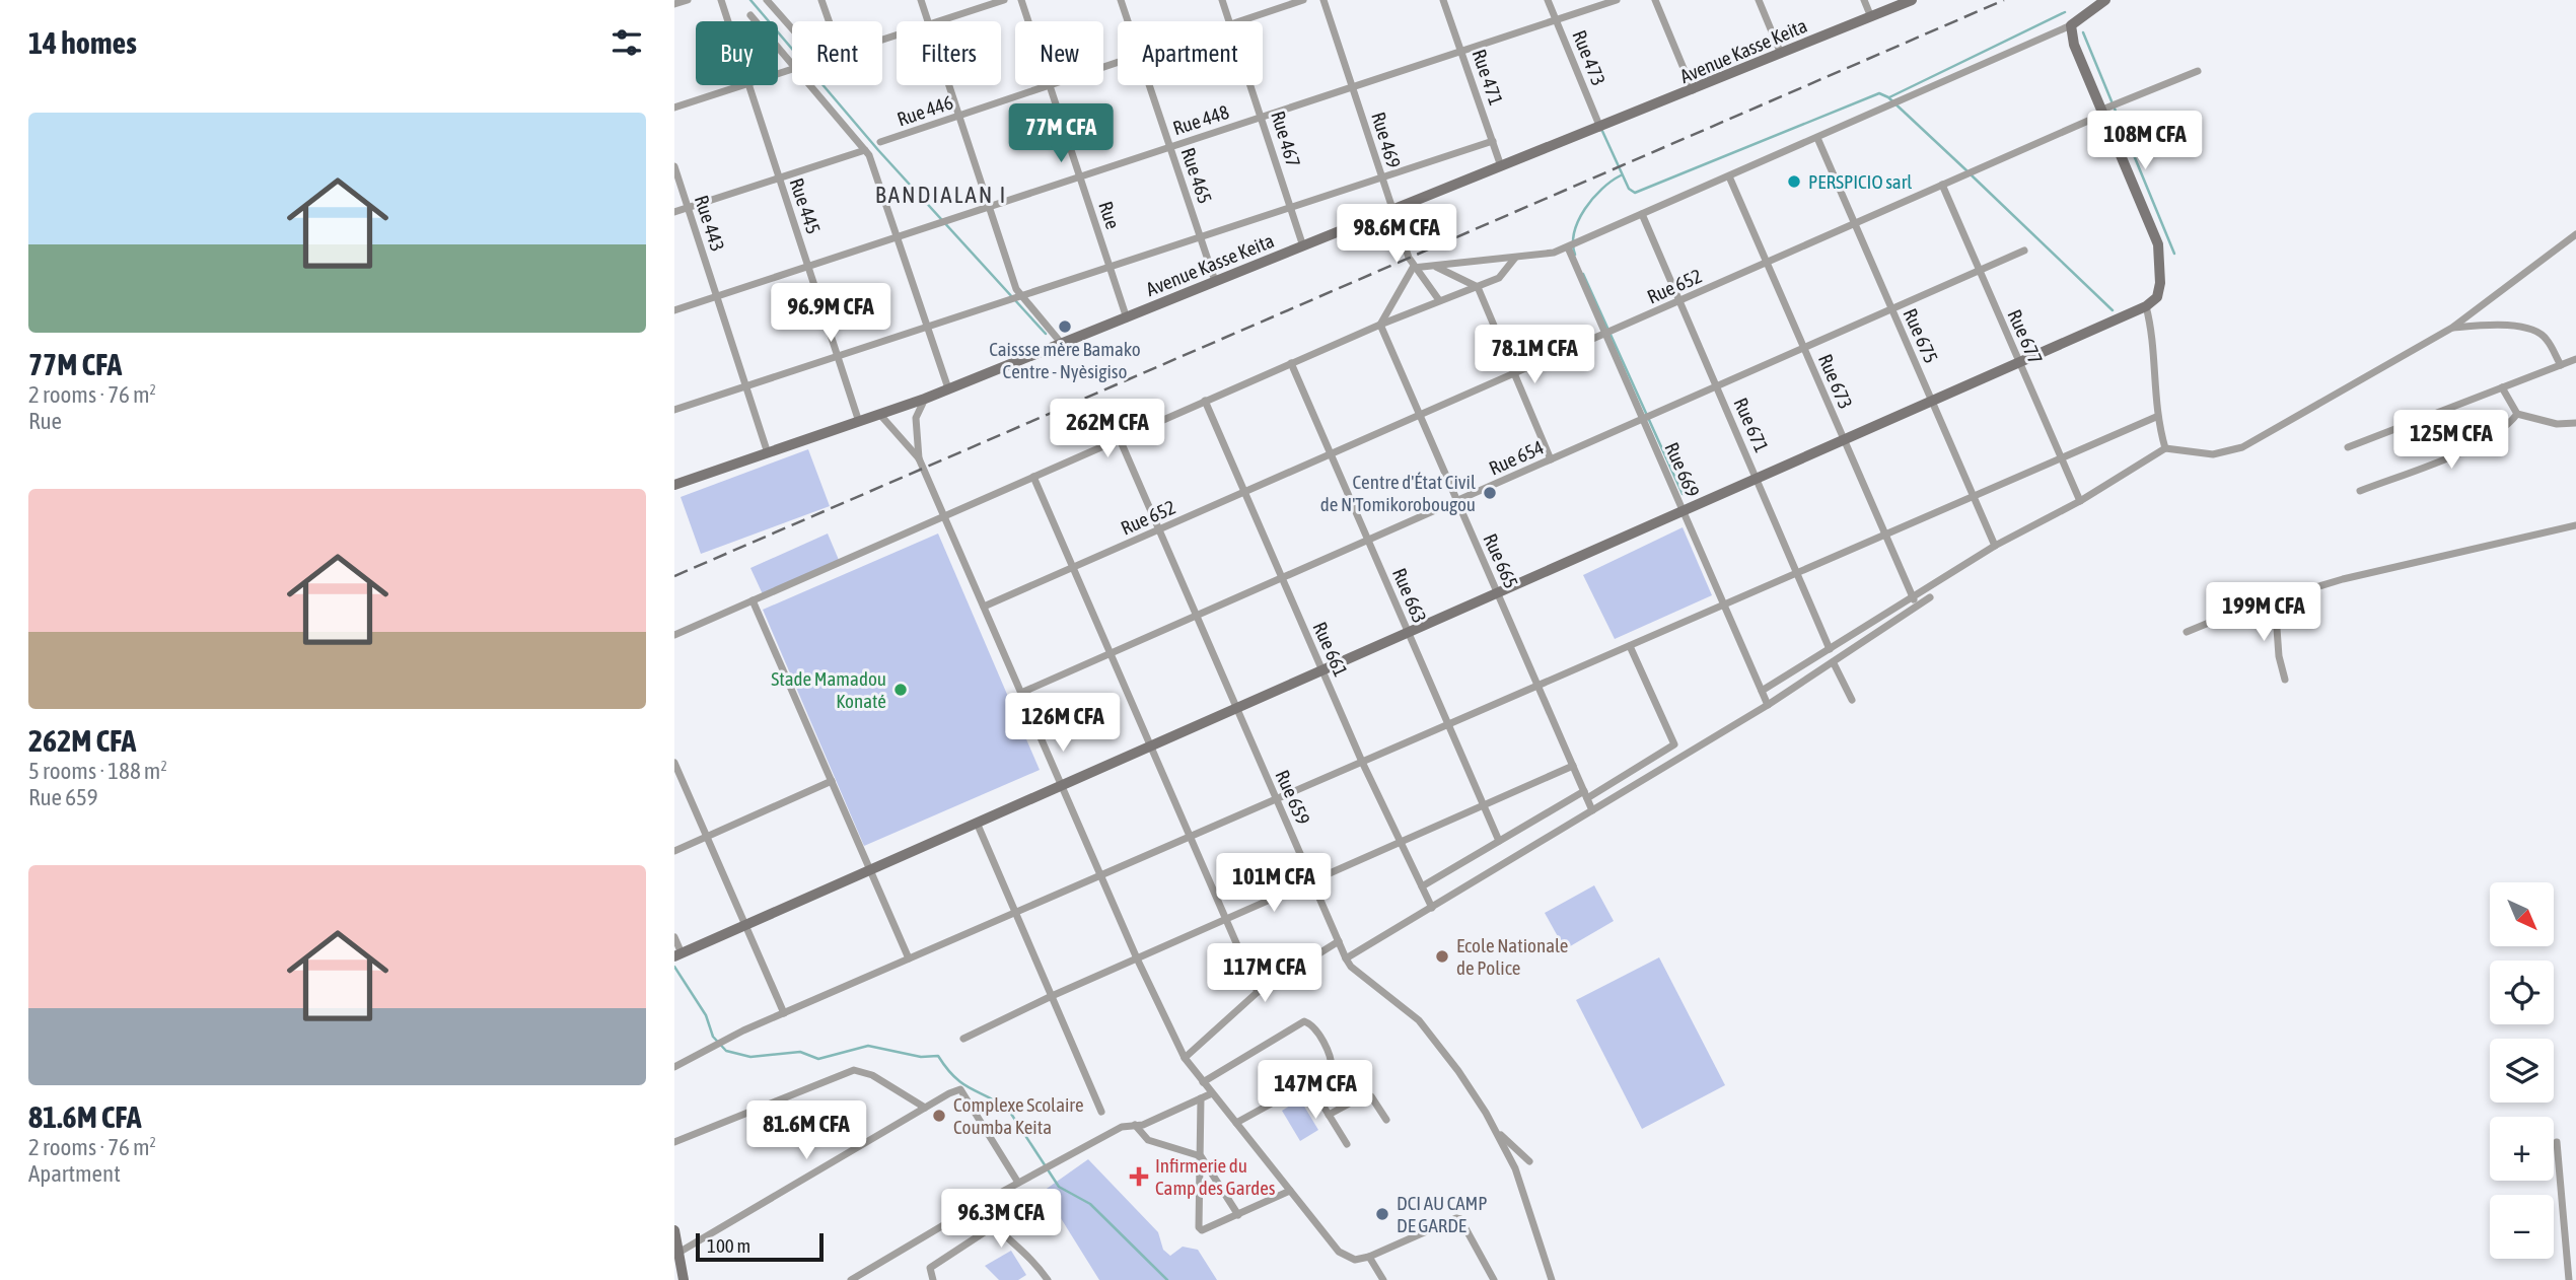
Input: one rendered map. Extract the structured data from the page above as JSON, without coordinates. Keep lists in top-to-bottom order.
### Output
{
  "streets": {
    "street": [
      "Avenue Kasse Keita",
      "Rue 473",
      "Rue 471",
      "Rue 446",
      "Rue 448",
      "Rue 467",
      "Rue 469",
      "Rue 465",
      "Rue 445",
      "Rue",
      "Rue 443",
      "Rue 652",
      "Rue 675",
      "Rue 677",
      "Rue 673",
      "Rue 671",
      "Rue 654",
      "Rue 669",
      "Rue 665",
      "Rue 663",
      "Rue 661",
      "Rue 659"
    ]
  },
  "crossings": [
    ["Avenue Kasse Keita", "Rue 473"],
    ["Avenue Kasse Keita", "Rue 471"],
    ["Avenue Kasse Keita", "Rue 467"],
    ["Avenue Kasse Keita", "Rue 469"],
    ["Avenue Kasse Keita", "Rue 465"],
    ["Avenue Kasse Keita", "Rue 445"],
    ["Avenue Kasse Keita", "Rue"],
    ["Avenue Kasse Keita", "Rue 443"],
    ["Rue 473", "Rue 448"],
    ["Rue 471", "Rue 448"],
    ["Rue 446", "Rue"],
    ["Rue 448", "Rue 467"],
    ["Rue 448", "Rue 469"],
    ["Rue 448", "Rue 465"],
    ["Rue 448", "Rue 445"],
    ["Rue 448", "Rue"],
    ["Rue 448", "Rue 443"],
    ["Rue 652", "Rue 675"],
    ["Rue 652", "Rue 677"],
    ["Rue 652", "Rue 673"],
    ["Rue 652", "Rue 671"],
    ["Rue 652", "Rue 669"],
    ["Rue 652", "Rue 665"],
    ["Rue 652", "Rue 663"],
    ["Rue 652", "Rue 661"],
    ["Rue 652", "Rue 659"],
    ["Rue 675", "Rue 654"],
    ["Rue 677", "Rue 654"],
    ["Rue 673", "Rue 654"],
    ["Rue 671", "Rue 654"],
    ["Rue 654", "Rue 669"],
    ["Rue 654", "Rue 665"],
    ["Rue 654", "Rue 663"],
    ["Rue 654", "Rue 661"],
    ["Rue 654", "Rue 659"]
  ],
  "districts": ["BANDIALAN I"],
  "places": {
    "other": [
      "PERSPICIO sarl",
      "Caissse mère Bamako Centre - Nyèsigiso",
      "Centre d'État Civil de N'Tomikorobougou",
      "Stade Mamadou Konaté",
      "Ecole Nationale de Police",
      "Complexe Scolaire Coumba Keita",
      "DCI AU CAMP DE GARDE"
    ],
    "health": ["Infirmerie du Camp des Gardes"]
  },
  "scale_bar": "100 m",
  "north": "bottom right",
  "page": {
    "heading": "14 homes",
    "chip": [
      "Buy",
      "Rent",
      "Filters",
      "New",
      "Apartment"
    ],
    "list": [
      {
        "name": "77M CFA",
        "note": "2 rooms · 76 m² · Rue"
      },
      {
        "name": "262M CFA",
        "note": "5 rooms · 188 m² · Rue 659"
      },
      {
        "name": "81.6M CFA",
        "note": "2 rooms · 76 m² · Apartment"
      }
    ],
    "price": [
      "77M CFA",
      "108M CFA",
      "98.6M CFA",
      "96.9M CFA",
      "78.1M CFA",
      "262M CFA",
      "125M CFA",
      "199M CFA",
      "126M CFA",
      "101M CFA",
      "117M CFA",
      "147M CFA",
      "81.6M CFA",
      "96.3M CFA"
    ],
    "map_buttons": ["+", "−"],
    "scale": "100 m"
  }
}
